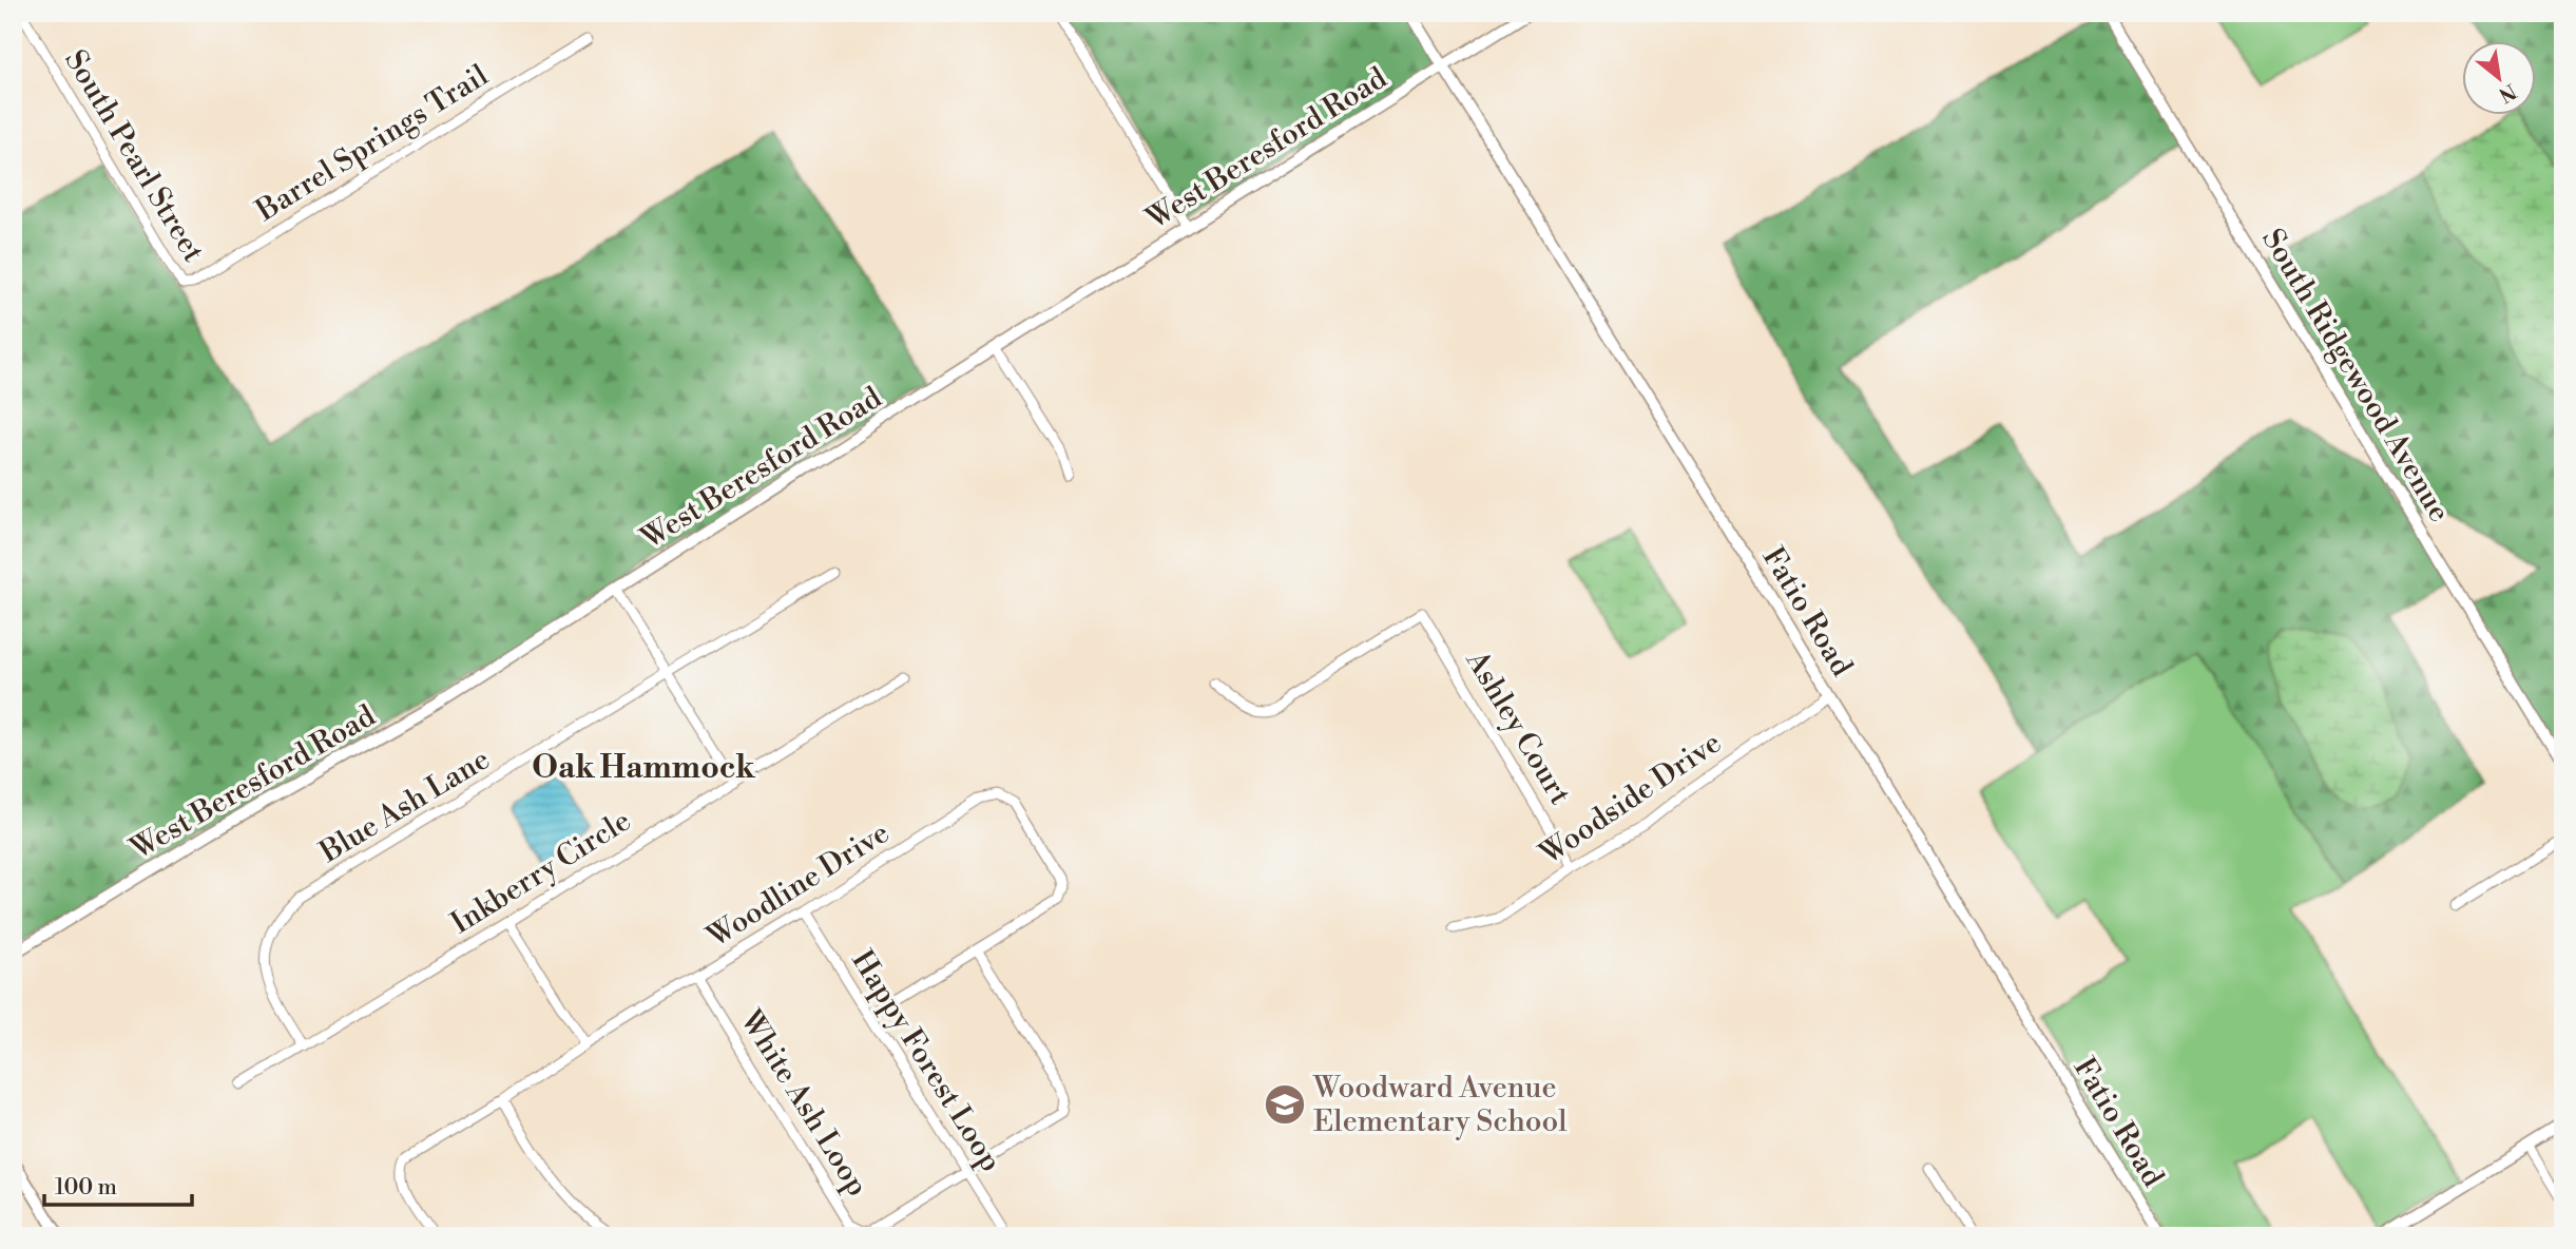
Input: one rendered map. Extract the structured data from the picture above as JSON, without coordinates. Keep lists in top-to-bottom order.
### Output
{
  "streets": {
    "street": [
      "Barrel Springs Trail",
      "West Beresford Road",
      "South Pearl Street",
      "South Ridgewood Avenue",
      "Fatio Road",
      "Ashley Court",
      "Woodside Drive",
      "Blue Ash Lane",
      "Inkberry Circle",
      "Woodline Drive",
      "Happy Forest Loop",
      "White Ash Loop"
    ]
  },
  "crossings": [
    ["Barrel Springs Trail", "South Pearl Street"],
    ["West Beresford Road", "Fatio Road"],
    ["Fatio Road", "Woodside Drive"],
    ["Ashley Court", "Woodside Drive"],
    ["Blue Ash Lane", "Inkberry Circle"],
    ["Woodline Drive", "Happy Forest Loop"],
    ["Woodline Drive", "White Ash Loop"],
    ["Happy Forest Loop", "White Ash Loop"]
  ],
  "districts": ["Oak Hammock"],
  "places": {
    "school or university": ["Woodward Avenue Elementary School"]
  },
  "scale_bar": "100 m",
  "north": "bottom right"
}
